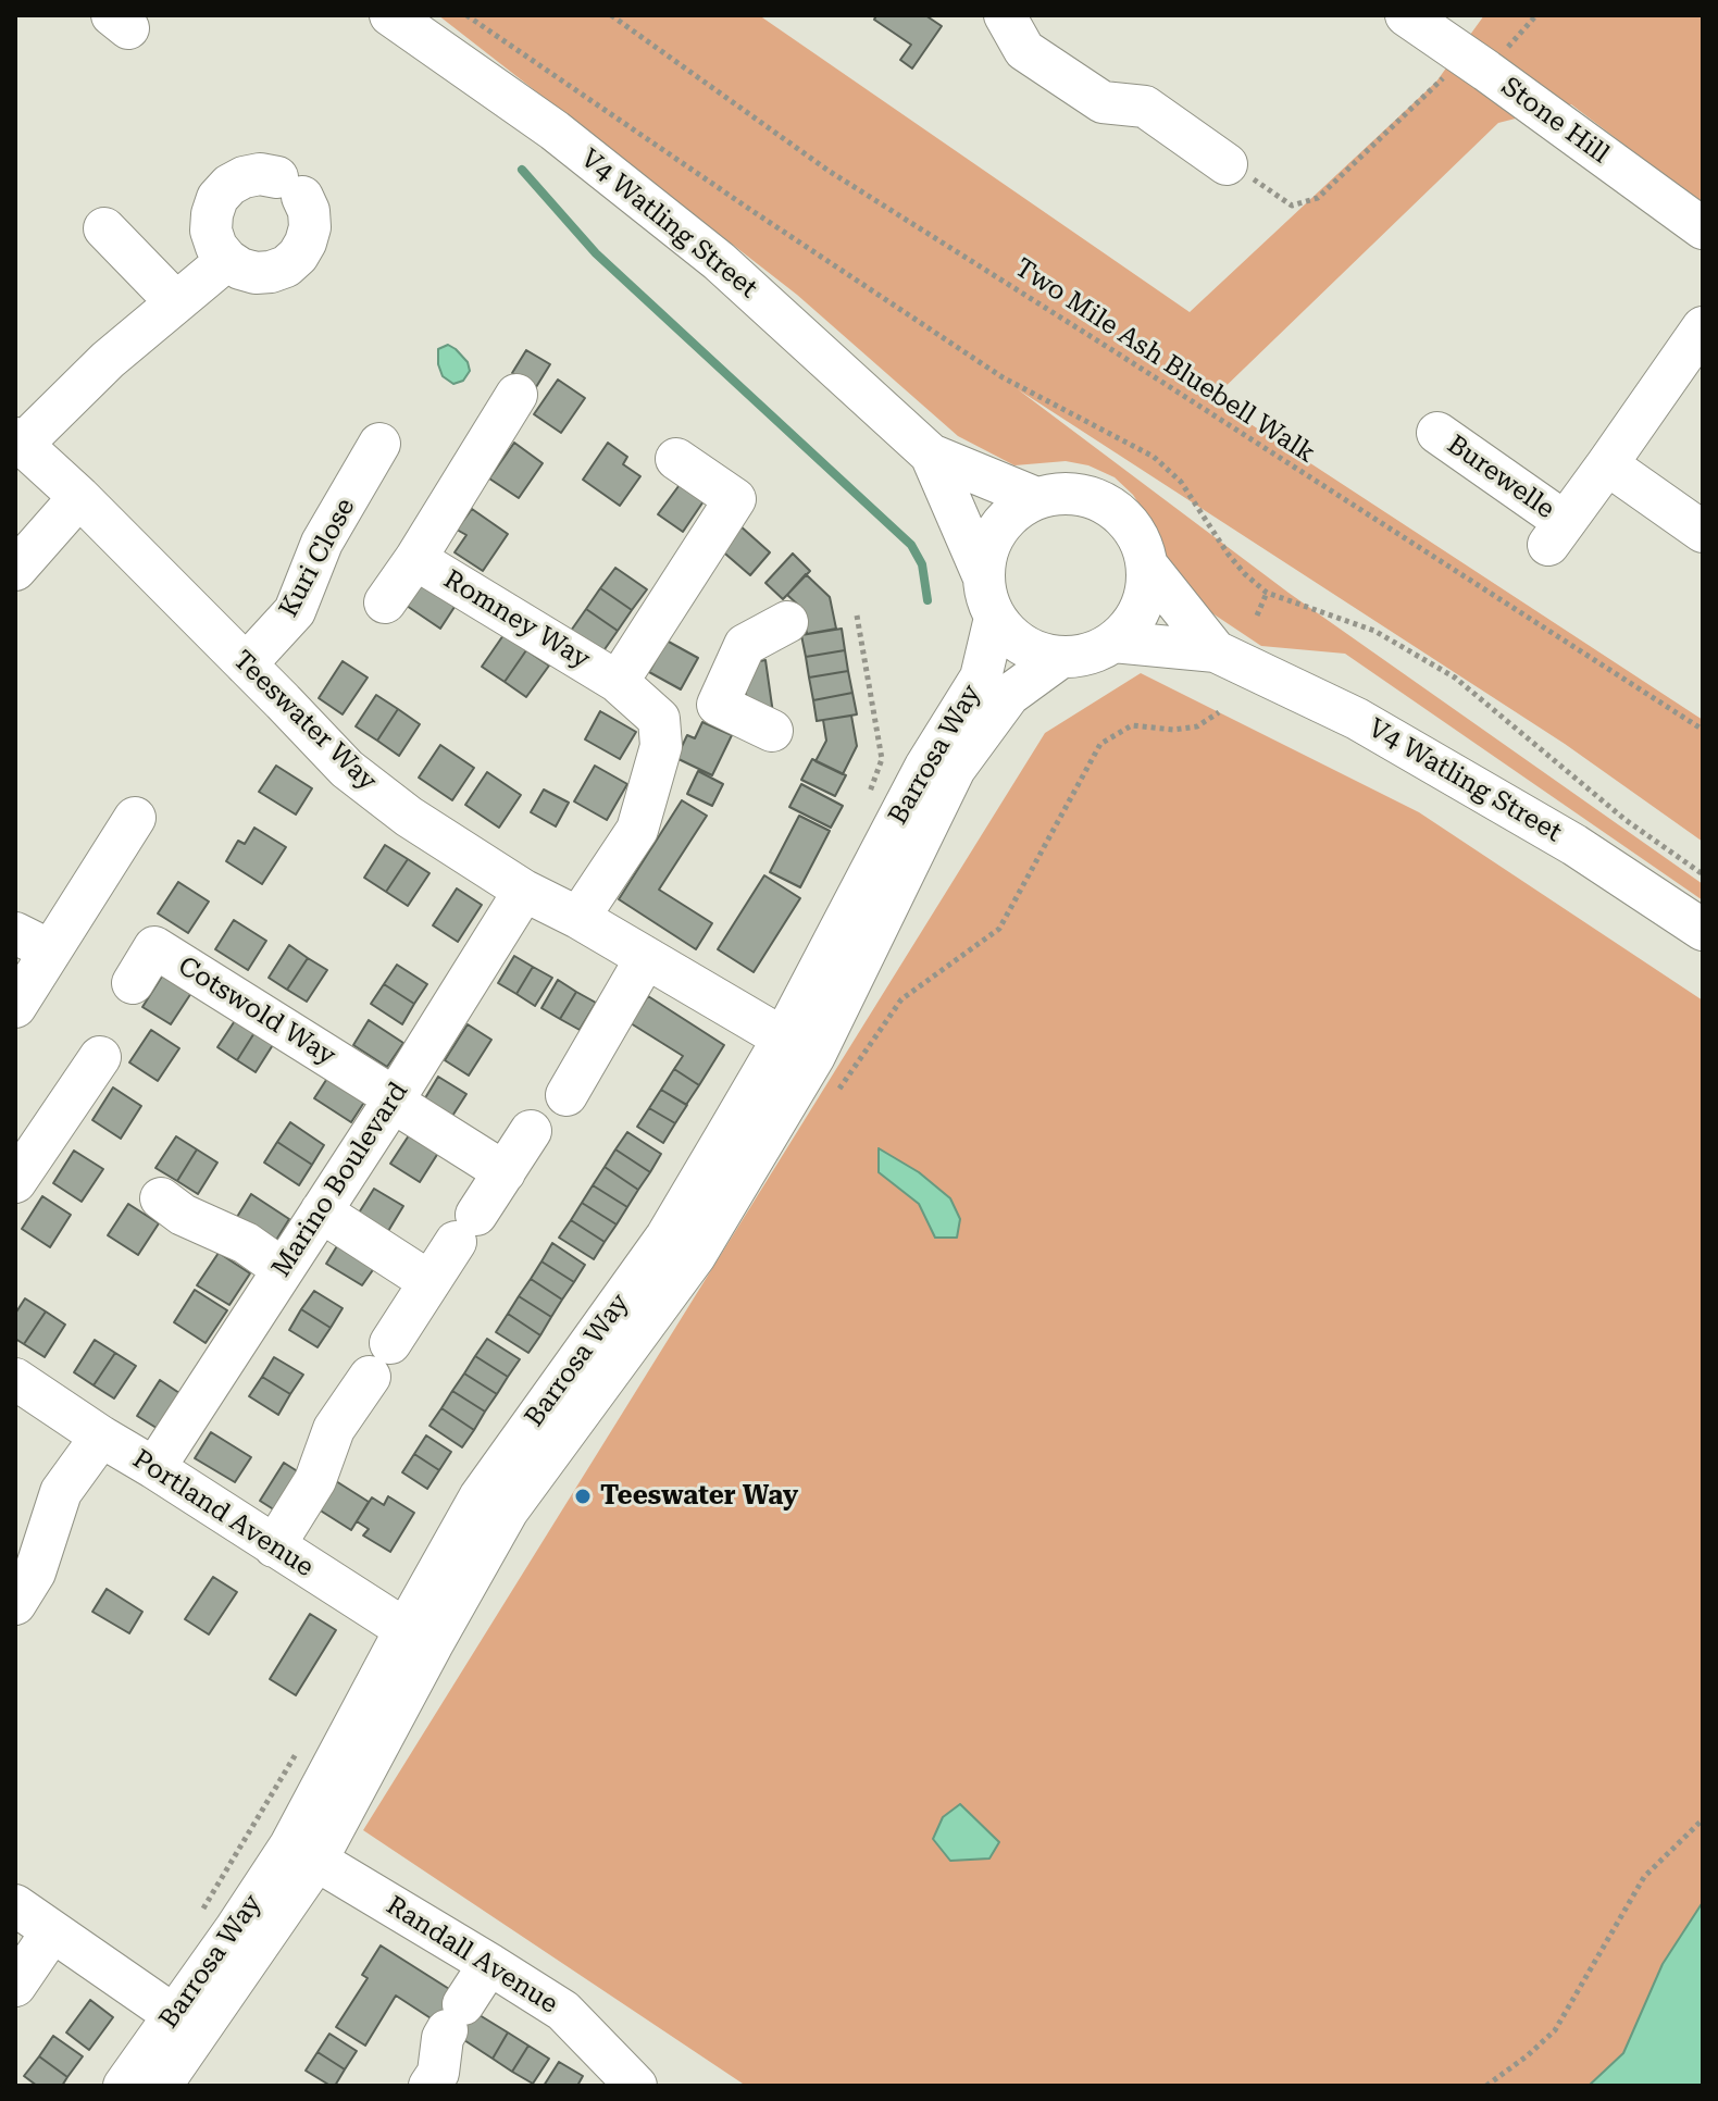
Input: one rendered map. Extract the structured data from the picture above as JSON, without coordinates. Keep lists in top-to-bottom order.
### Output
{
  "streets": {
    "street": [
      "Stone Hill",
      "V4 Watling Street",
      "Burewelle",
      "Kuri Close",
      "Romney Way",
      "Teeswater Way",
      "Barrosa Way",
      "Cotswold Way",
      "Marino Boulevard",
      "Portland Avenue",
      "Randall Avenue"
    ],
    "path": ["Two Mile Ash Bluebell Walk"]
  },
  "crossings": [
    ["V4 Watling Street", "Barrosa Way"],
    ["Kuri Close", "Teeswater Way"],
    ["Teeswater Way", "Barrosa Way"],
    ["Teeswater Way", "Marino Boulevard"],
    ["Barrosa Way", "Portland Avenue"],
    ["Barrosa Way", "Randall Avenue"],
    ["Cotswold Way", "Marino Boulevard"],
    ["Marino Boulevard", "Portland Avenue"]
  ],
  "places": ["Teeswater Way"]
}
